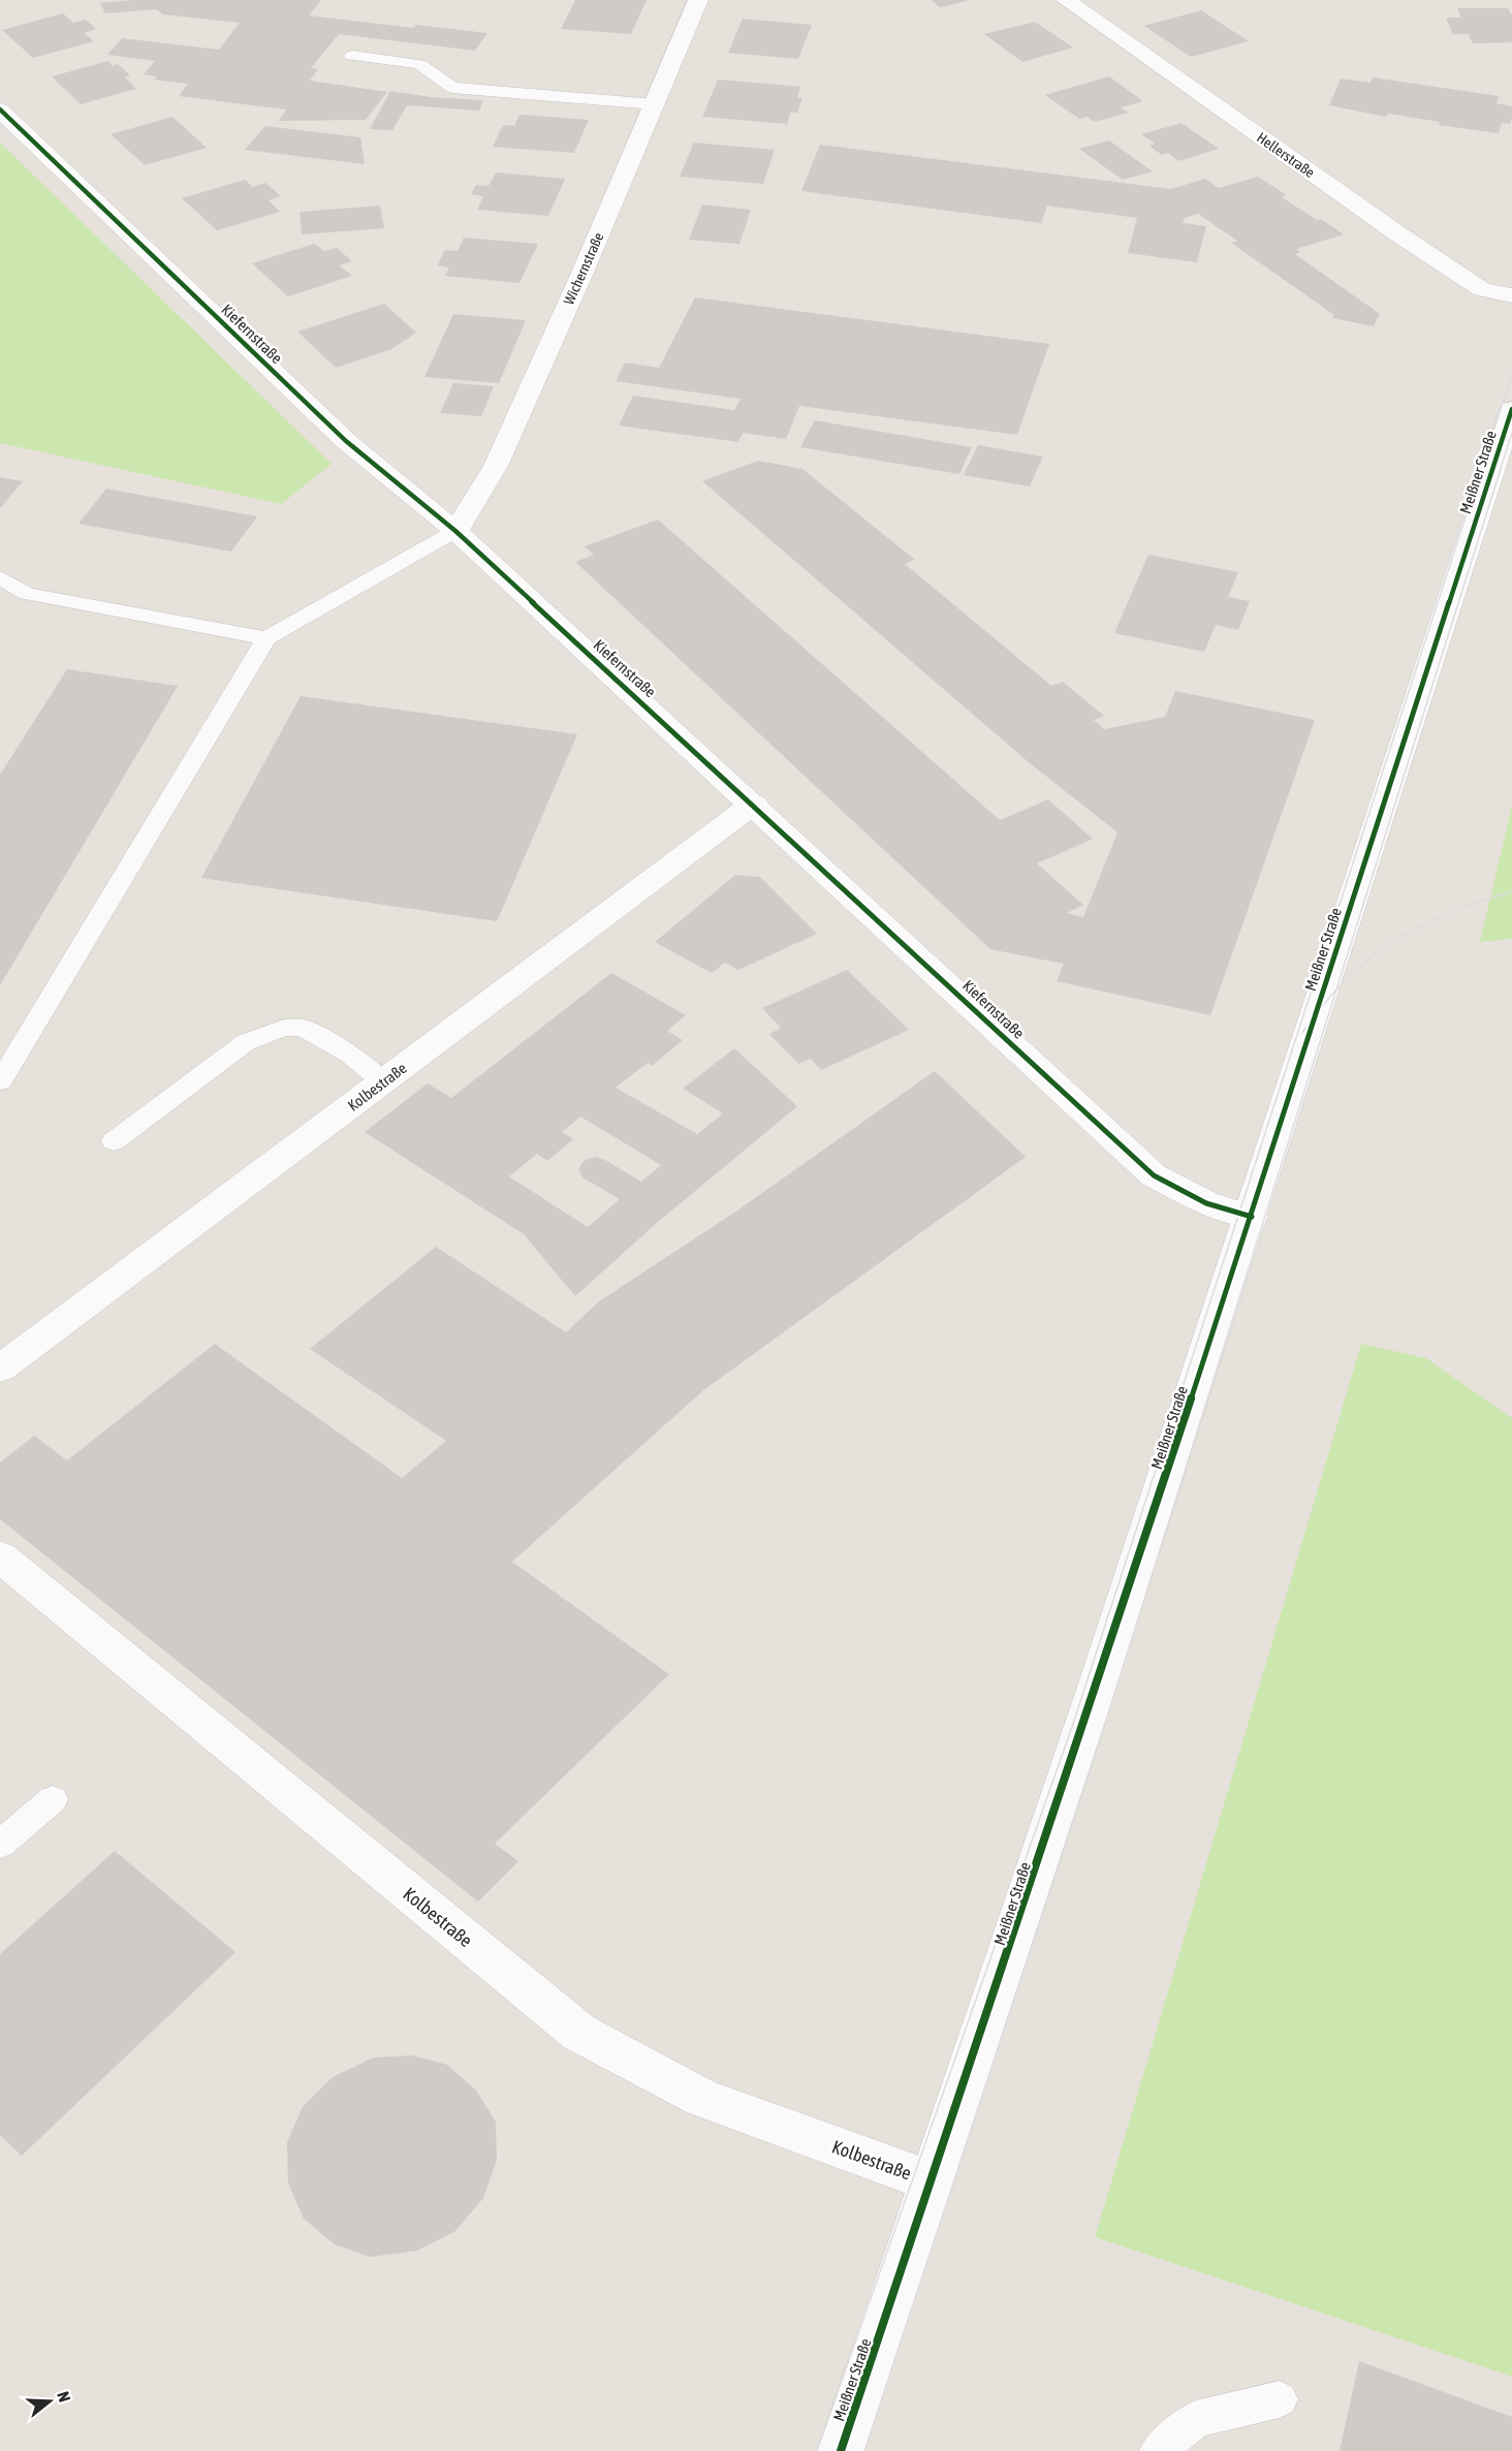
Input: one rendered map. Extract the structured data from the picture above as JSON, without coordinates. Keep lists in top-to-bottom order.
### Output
{
  "streets": {
    "street": [
      "Hellerstraße",
      "Wichernstraße",
      "Kiefernstraße",
      "Meißner Straße",
      "Kolbestraße"
    ]
  },
  "crossings": [
    ["Wichernstraße", "Kiefernstraße"],
    ["Kiefernstraße", "Meißner Straße"],
    ["Kiefernstraße", "Kolbestraße"],
    ["Meißner Straße", "Kolbestraße"]
  ],
  "north": "right"
}
